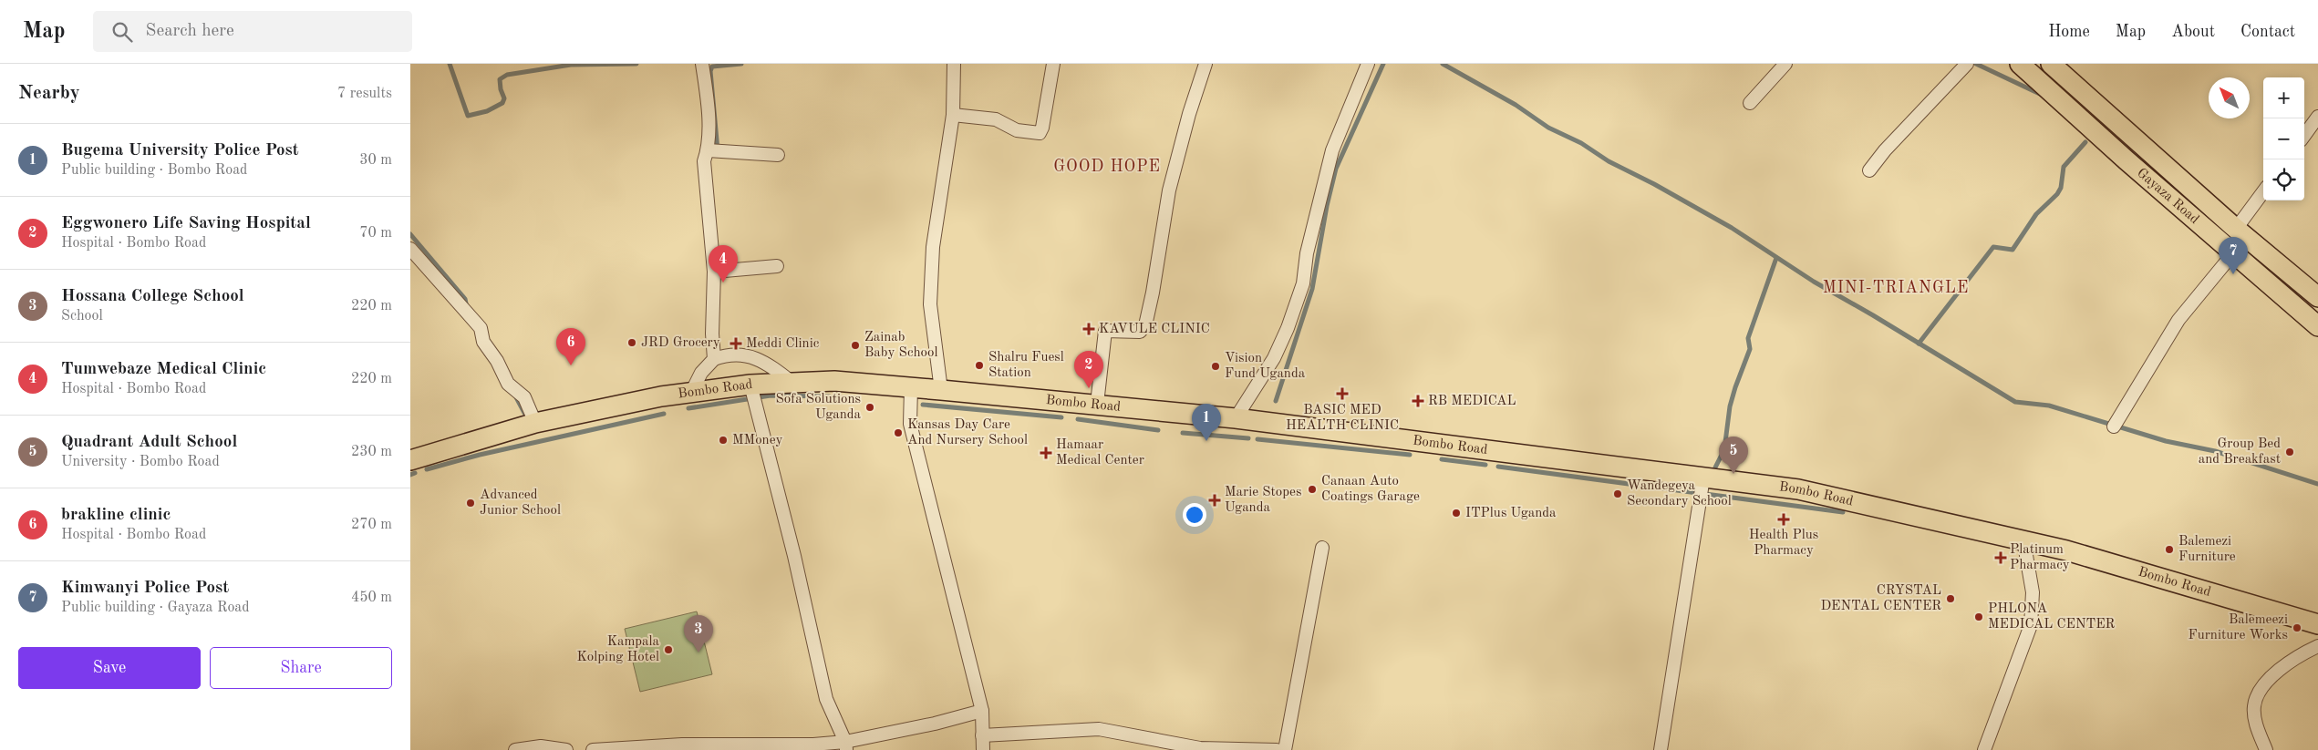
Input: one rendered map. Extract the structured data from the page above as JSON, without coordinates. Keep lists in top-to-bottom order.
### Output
{
  "streets": {
    "main road": ["Gayaza Road", "Bombo Road"]
  },
  "districts": ["GOOD HOPE", "MINI-TRIANGLE"],
  "places": {
    "health": [
      "KAVULE CLINIC",
      "Meddi Clinic",
      "BASIC MED HEALTH CLINIC",
      "RB MEDICAL",
      "Hamaar Medical Center",
      "Marie Stopes Uganda",
      "Health Plus Pharmacy",
      "Platinum Pharmacy"
    ],
    "other": [
      "JRD Grocery",
      "Zainab Baby School",
      "Shalru Fuesl Station",
      "Vision Fund Uganda",
      "Sofa Solutions Uganda",
      "Kansas Day Care And Nursery School",
      "MMoney",
      "Group Bed and Breakfast",
      "Canaan Auto Coatings Garage",
      "Wandegeya Secondary School",
      "Advanced Junior School",
      "ITPlus Uganda",
      "Balemezi Furniture",
      "CRYSTAL DENTAL CENTER",
      "PHLONA MEDICAL CENTER",
      "Balemeezi Furniture Works",
      "Kampala Kolping Hotel"
    ]
  },
  "north": "top left",
  "page": {
    "header": "Map",
    "search": "Search here",
    "nav": [
      "Home",
      "Map",
      "About",
      "Contact"
    ],
    "heading": ["Nearby", "7 results"],
    "map_buttons": ["+", "−"],
    "list": [
      {
        "mark": "1",
        "name": "Bugema University Police Post",
        "note": "Public building · Bombo Road",
        "value": "30 m"
      },
      {
        "mark": "2",
        "name": "Eggwonero Life Saving Hospital",
        "note": "Hospital · Bombo Road",
        "value": "70 m"
      },
      {
        "mark": "3",
        "name": "Hossana College School",
        "note": "School",
        "value": "220 m"
      },
      {
        "mark": "4",
        "name": "Tumwebaze Medical Clinic",
        "note": "Hospital · Bombo Road",
        "value": "220 m"
      },
      {
        "mark": "5",
        "name": "Quadrant Adult School",
        "note": "University · Bombo Road",
        "value": "230 m"
      },
      {
        "mark": "6",
        "name": "brakline clinic",
        "note": "Hospital · Bombo Road",
        "value": "270 m"
      },
      {
        "mark": "7",
        "name": "Kimwanyi Police Post",
        "note": "Public building · Gayaza Road",
        "value": "450 m"
      }
    ],
    "pins": [
      "7",
      "4",
      "6",
      "2",
      "1",
      "5",
      "3"
    ],
    "buttons": ["Save", "Share"]
  }
}
